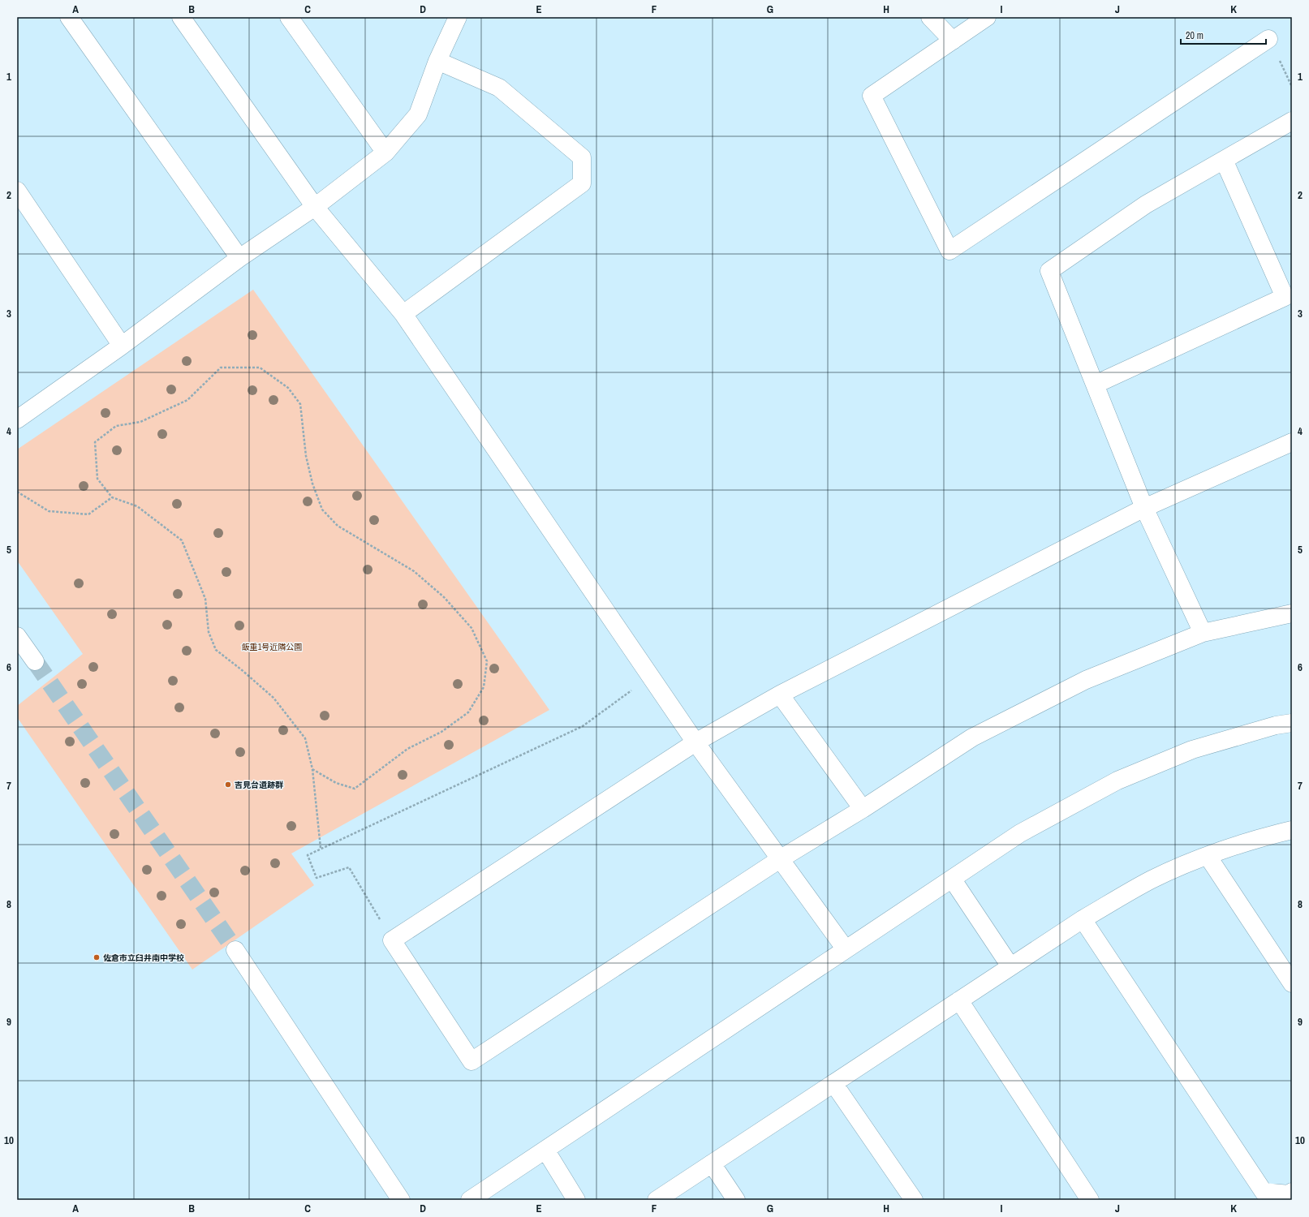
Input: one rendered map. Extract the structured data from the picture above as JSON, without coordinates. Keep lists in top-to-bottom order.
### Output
{
  "parks": ["飯重1号近隣公園"],
  "places": ["吉見台遺跡群", "佐倉市立臼井南中学校"],
  "scale_bar": "20 m",
  "grid": {
    "columns": [
      "A",
      "B",
      "C",
      "D",
      "E",
      "F",
      "G",
      "H",
      "I",
      "J",
      "K"
    ],
    "rows": [
      "1",
      "2",
      "3",
      "4",
      "5",
      "6",
      "7",
      "8",
      "9",
      "10"
    ]
  }
}
